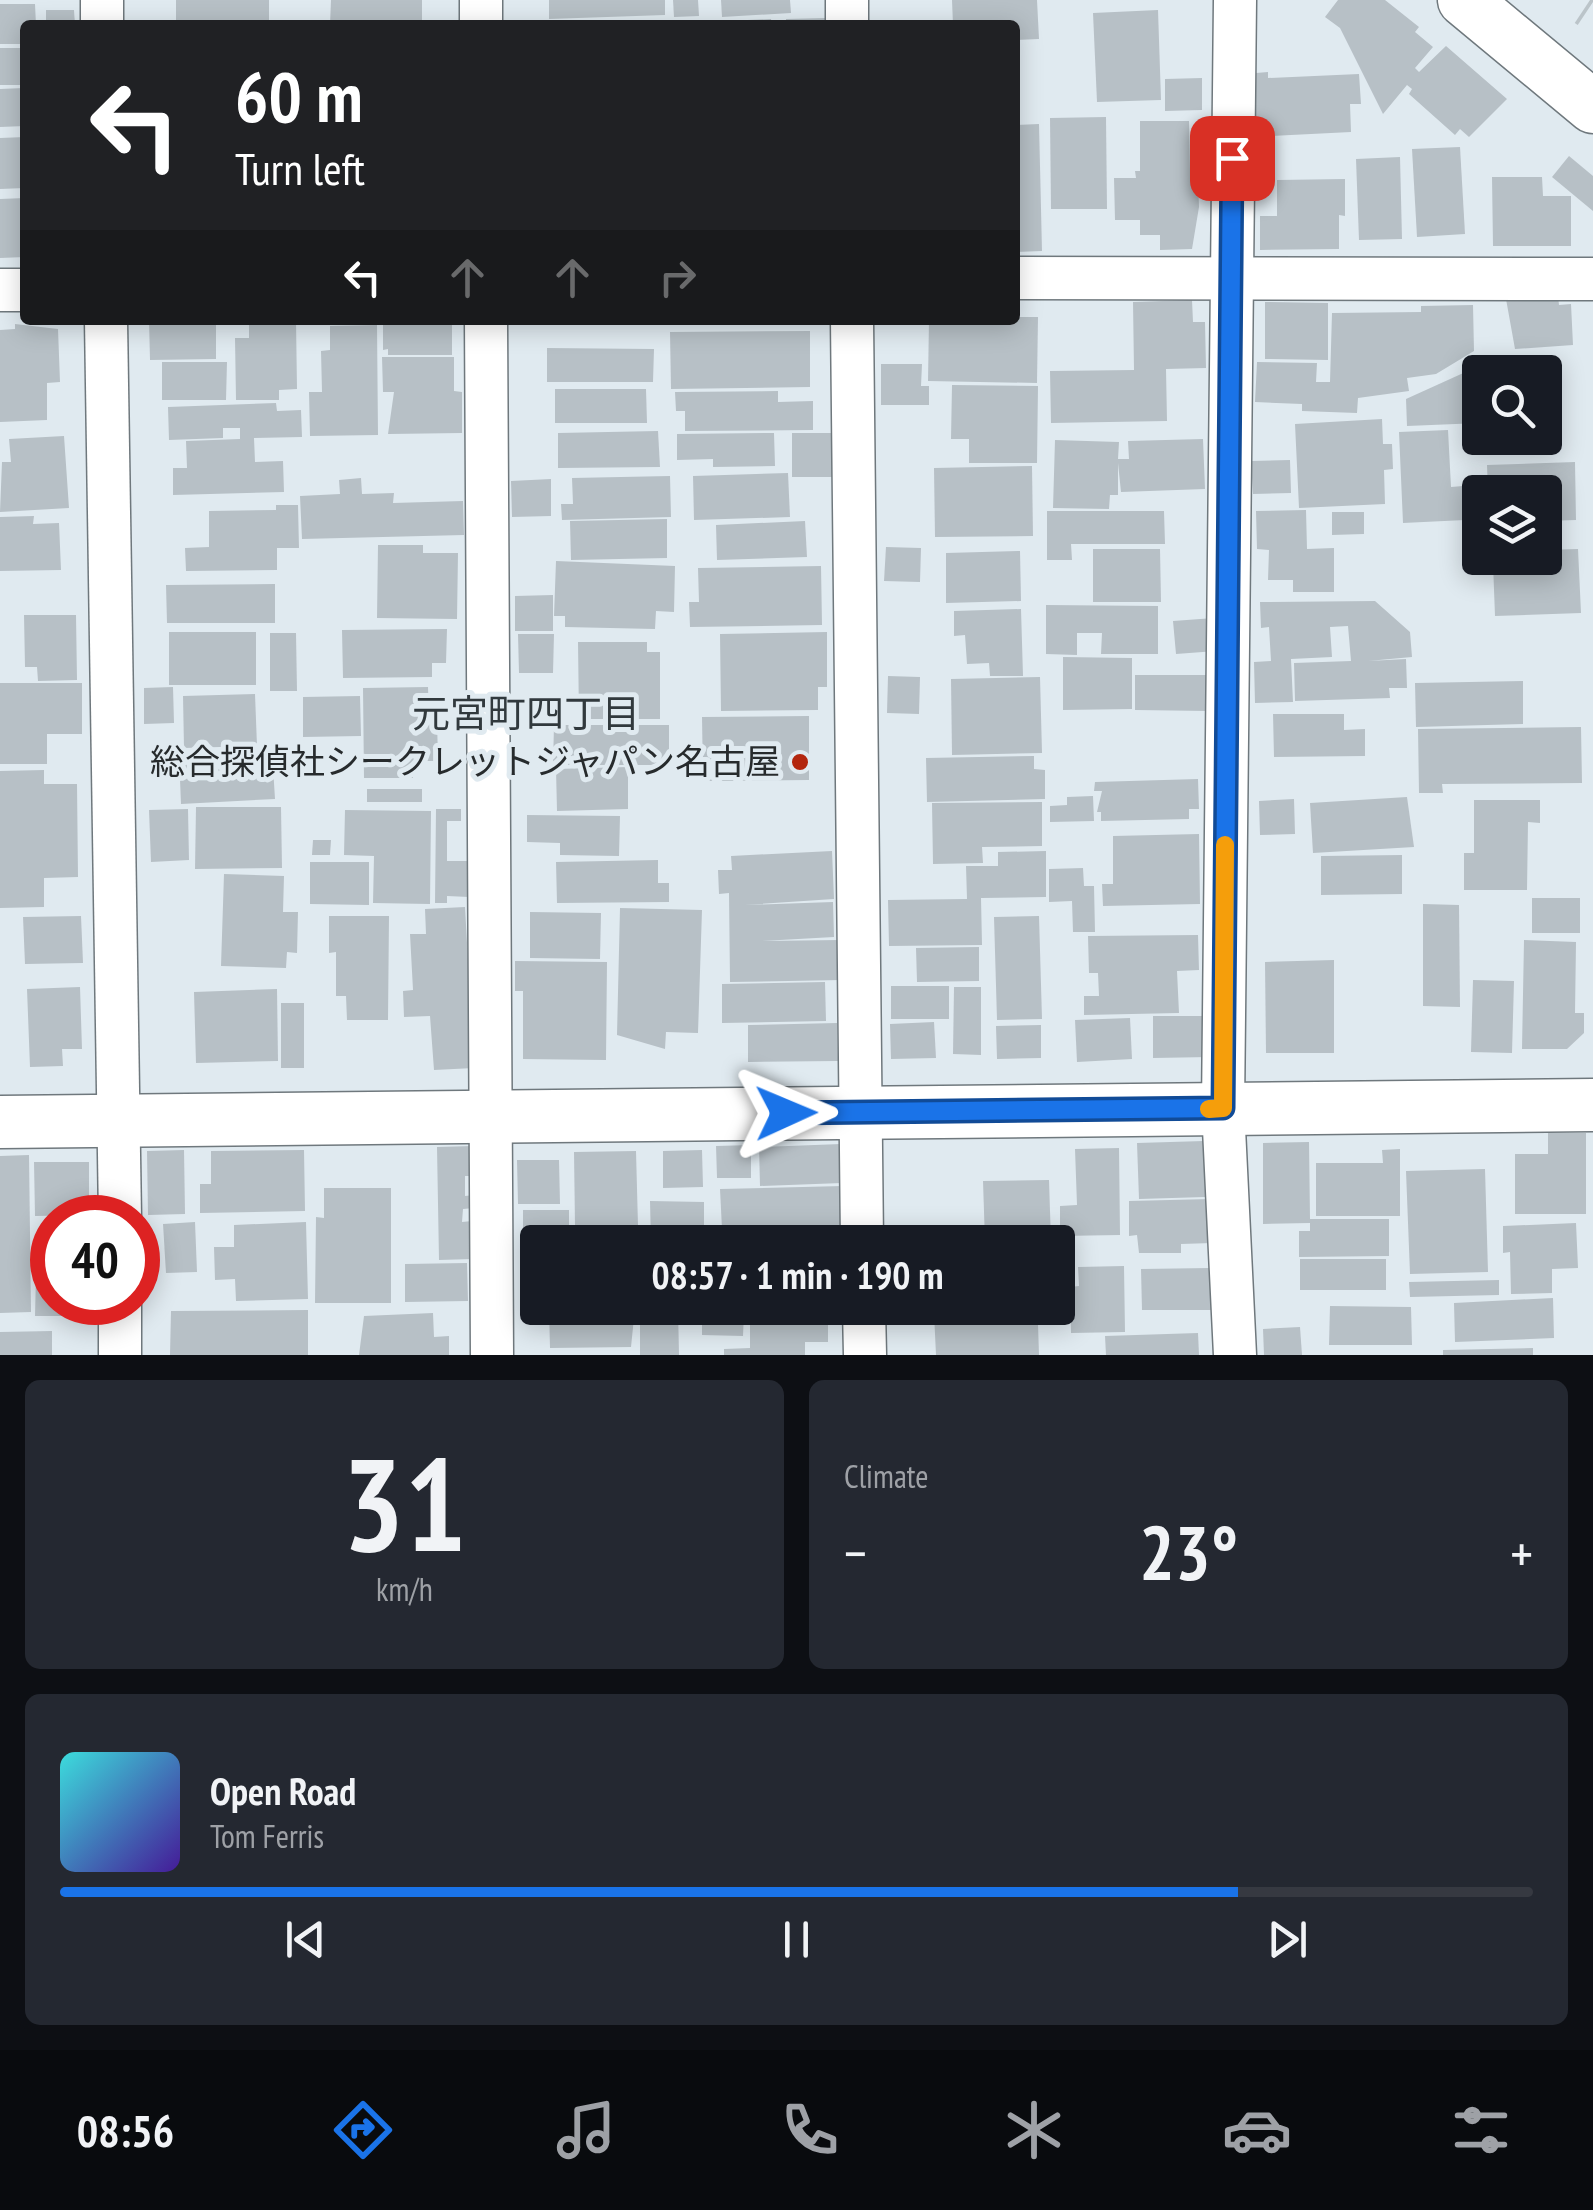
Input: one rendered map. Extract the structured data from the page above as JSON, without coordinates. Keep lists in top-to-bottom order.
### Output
{
  "districts": ["元宮町四丁目"],
  "places": ["総合探偵社シークレットジャパン名古屋"],
  "page": {
    "turn": ["60 m", "Turn left"],
    "limit": "40",
    "trip": "08:57 · 1 min · 190 m",
    "tile": [
      ["31", "km/h"],
      "Climate"
    ],
    "heat": ["−", "23°", "+"],
    "song": ["Open Road", "Tom Ferris"],
    "tabs": "08:56"
  }
}
